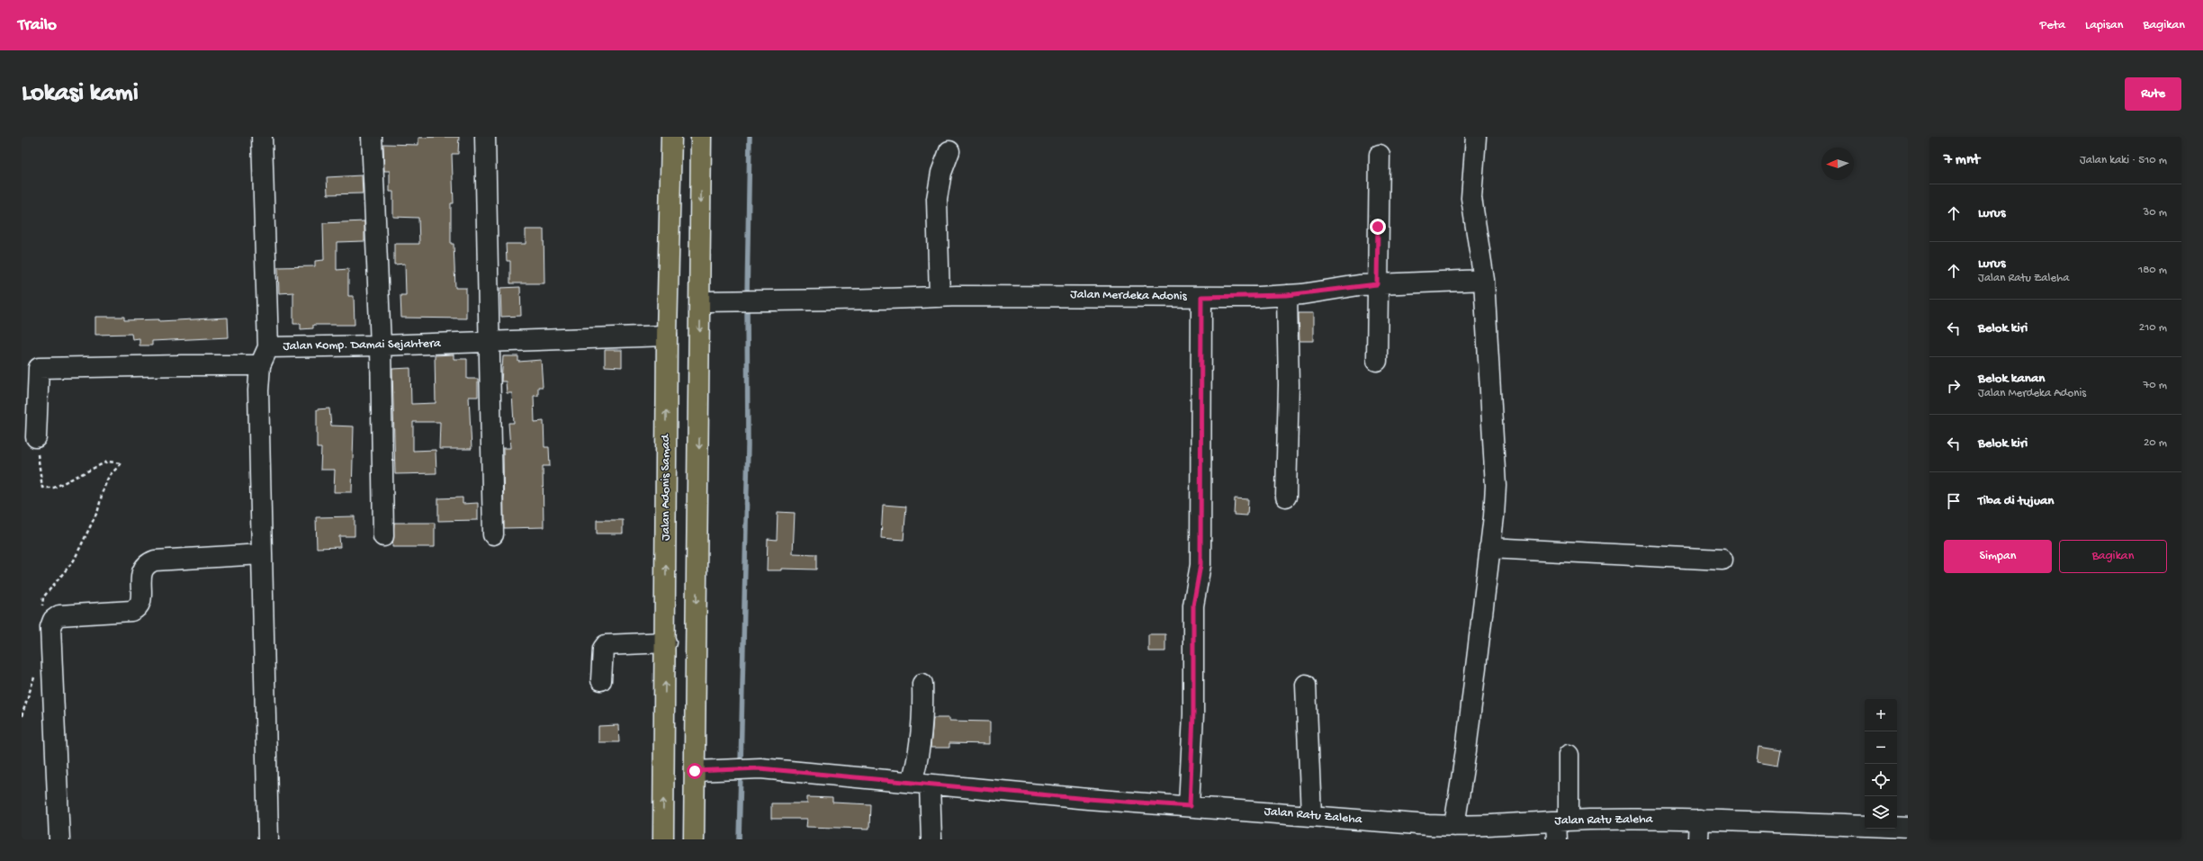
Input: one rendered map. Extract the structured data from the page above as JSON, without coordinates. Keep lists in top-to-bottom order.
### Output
{
  "streets": {
    "highway": ["Jalan Adonis Samad"],
    "street": ["Jalan Merdeka Adonis", "Jalan Komp. Damai Sejahtera", "Jalan Ratu Zaleha"]
  },
  "crossings": [
    ["Jalan Komp. Damai Sejahtera", "Jalan Adonis Samad"]
  ],
  "north": "left",
  "page": {
    "header": "Trailo",
    "nav": ["Peta", "Lapisan", "Bagikan"],
    "buttons": [
      "Rute",
      ["Simpan", "Bagikan"]
    ],
    "title": "Lokasi kami",
    "heading": ["7 mnt", "Jalan kaki · 510 m"],
    "list": [
      ["Lurus", "30 m"],
      ["Lurus", "Jalan Ratu Zaleha", "180 m"],
      ["Belok kiri", "210 m"],
      ["Belok kanan", "Jalan Merdeka Adonis", "70 m"],
      ["Belok kiri", "20 m"],
      "Tiba di tujuan"
    ],
    "map_buttons": ["+", "−"]
  }
}
